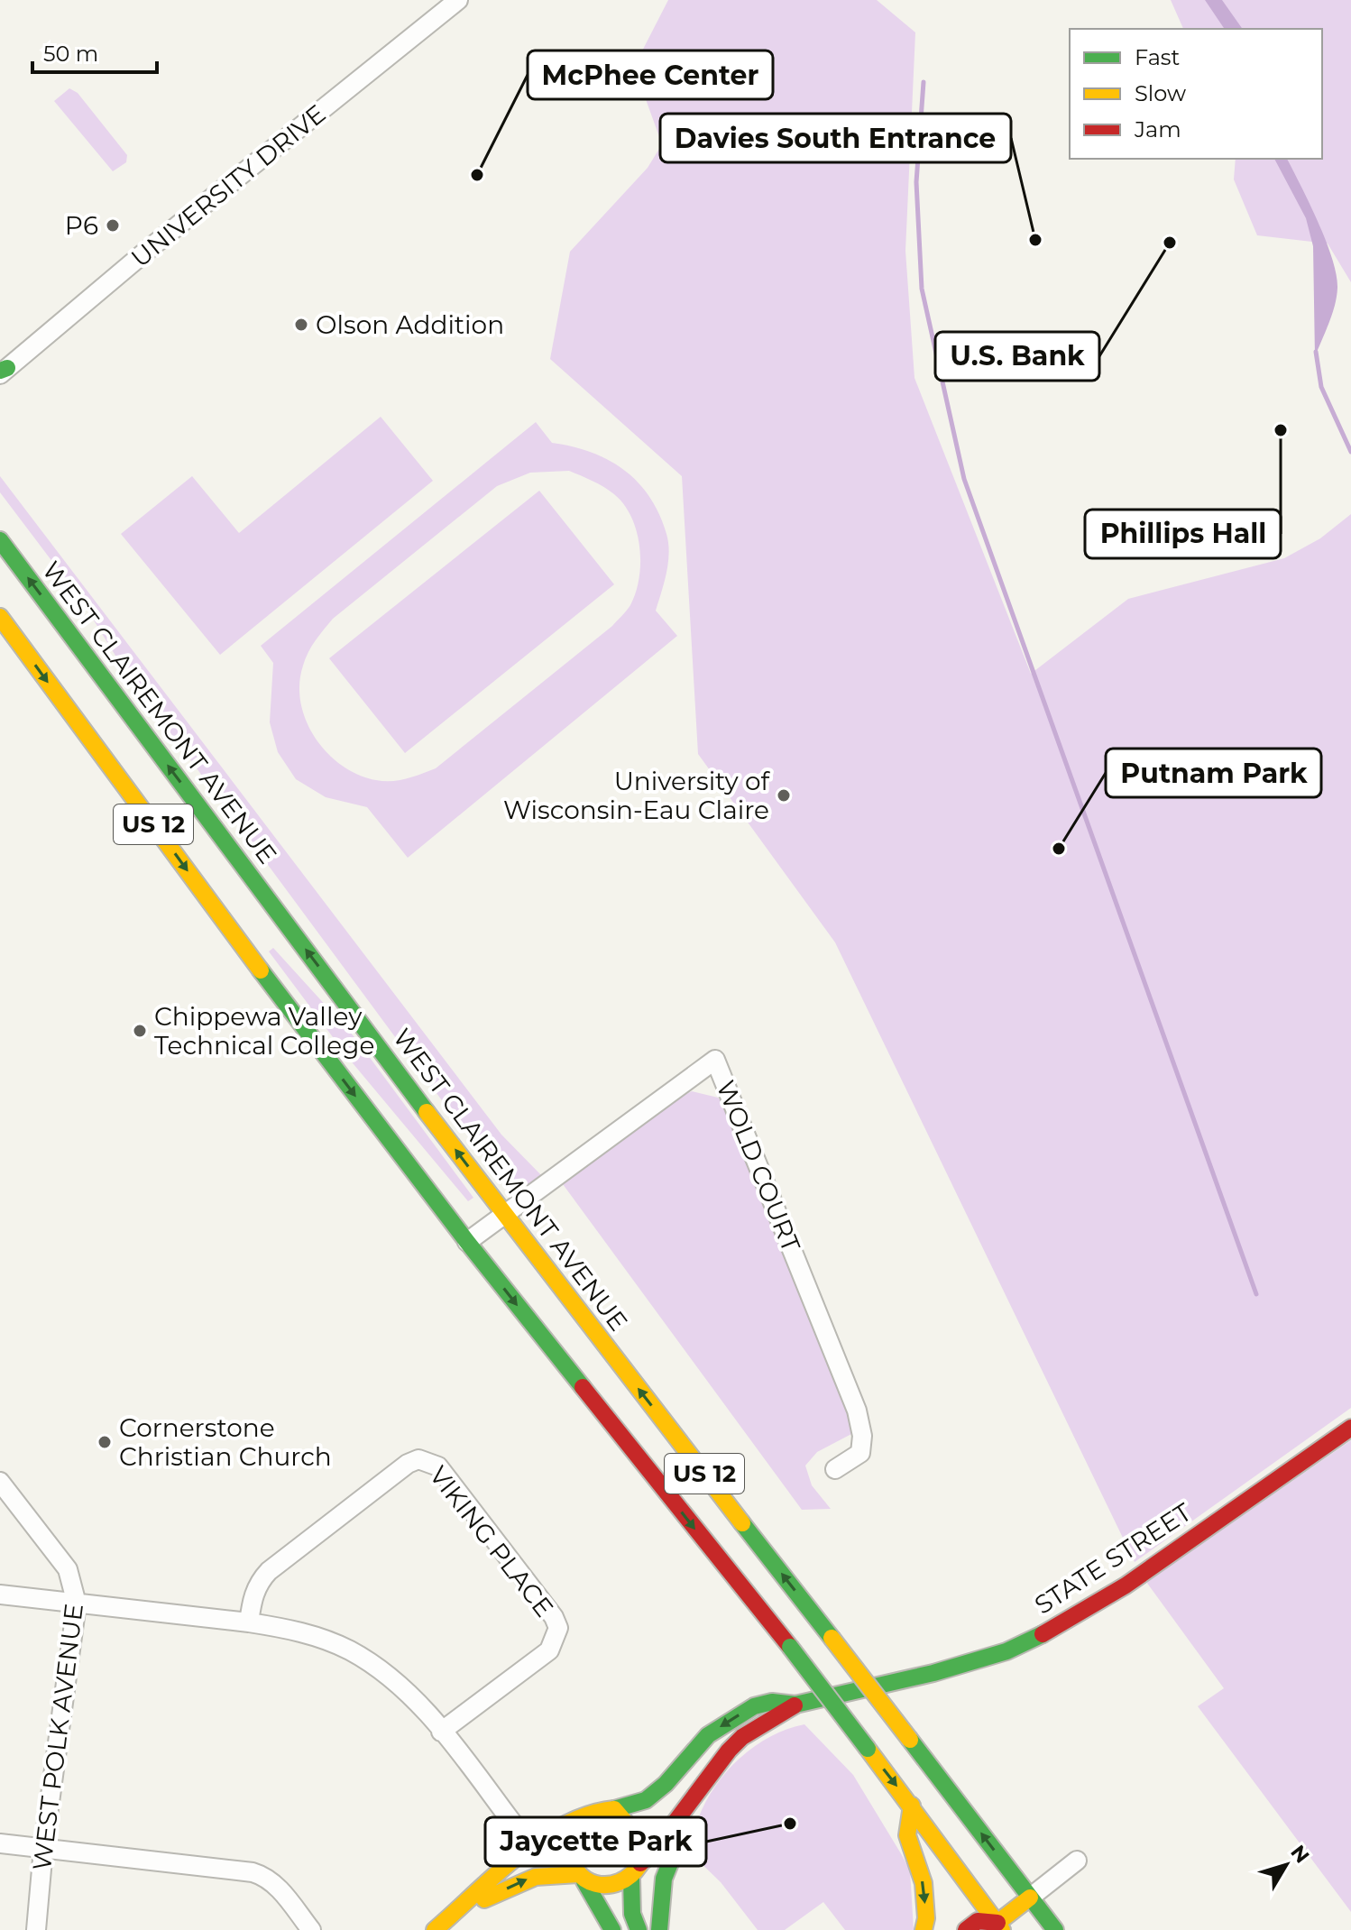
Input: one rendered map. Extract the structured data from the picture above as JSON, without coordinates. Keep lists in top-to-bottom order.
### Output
{
  "streets": {
    "main road": ["WEST CLAIREMONT AVENUE", "US 12", "STATE STREET"],
    "street": [
      "UNIVERSITY DRIVE",
      "WOLD COURT",
      "VIKING PLACE",
      "WEST POLK AVENUE"
    ]
  },
  "crossings": [
    ["WEST CLAIREMONT AVENUE", "US 12"],
    ["WEST CLAIREMONT AVENUE", "WOLD COURT"],
    ["US 12", "WOLD COURT"]
  ],
  "places": [
    "McPhee Center",
    "P6",
    "Davies South Entrance",
    "U.S. Bank",
    "Olson Addition",
    "Phillips Hall",
    "University of Wisconsin-Eau Claire",
    "Putnam Park",
    "Chippewa Valley Technical College",
    "Cornerstone Christian Church",
    "Jaycette Park"
  ],
  "legend": ["Fast", "Slow", "Jam"],
  "scale_bar": "50 m",
  "north": "top right"
}
